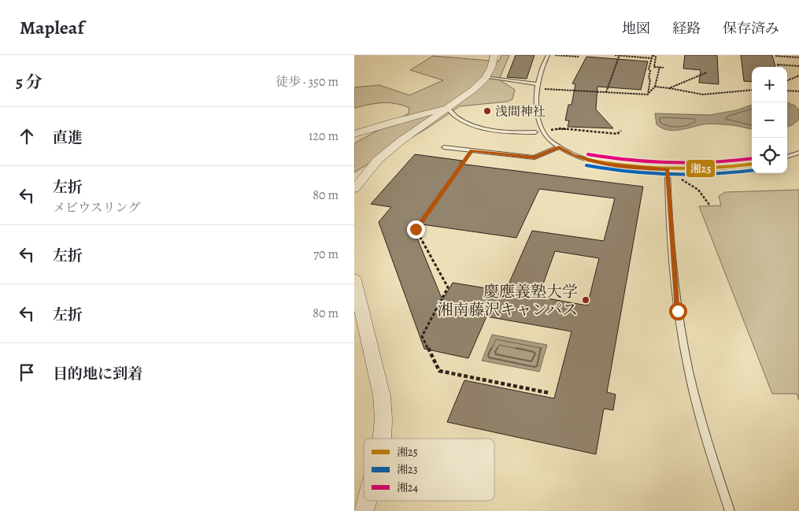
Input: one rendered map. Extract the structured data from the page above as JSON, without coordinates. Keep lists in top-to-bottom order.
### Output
{
  "places": ["浅間神社", "慶應義塾大学 湘南藤沢キャンパス"],
  "lines": ["transit line 湘24", "transit line 湘25", "transit line 湘23"],
  "legend": ["湘25", "湘23", "湘24"],
  "page": {
    "header": "Mapleaf",
    "nav": ["地図", "経路", "保存済み"],
    "heading": ["5 分", "徒歩 · 350 m"],
    "map_buttons": ["+", "−"],
    "list": [
      ["直進", "120 m"],
      ["左折", "メビウスリング", "80 m"],
      ["左折", "70 m"],
      ["左折", "80 m"],
      "目的地に到着"
    ]
  }
}
